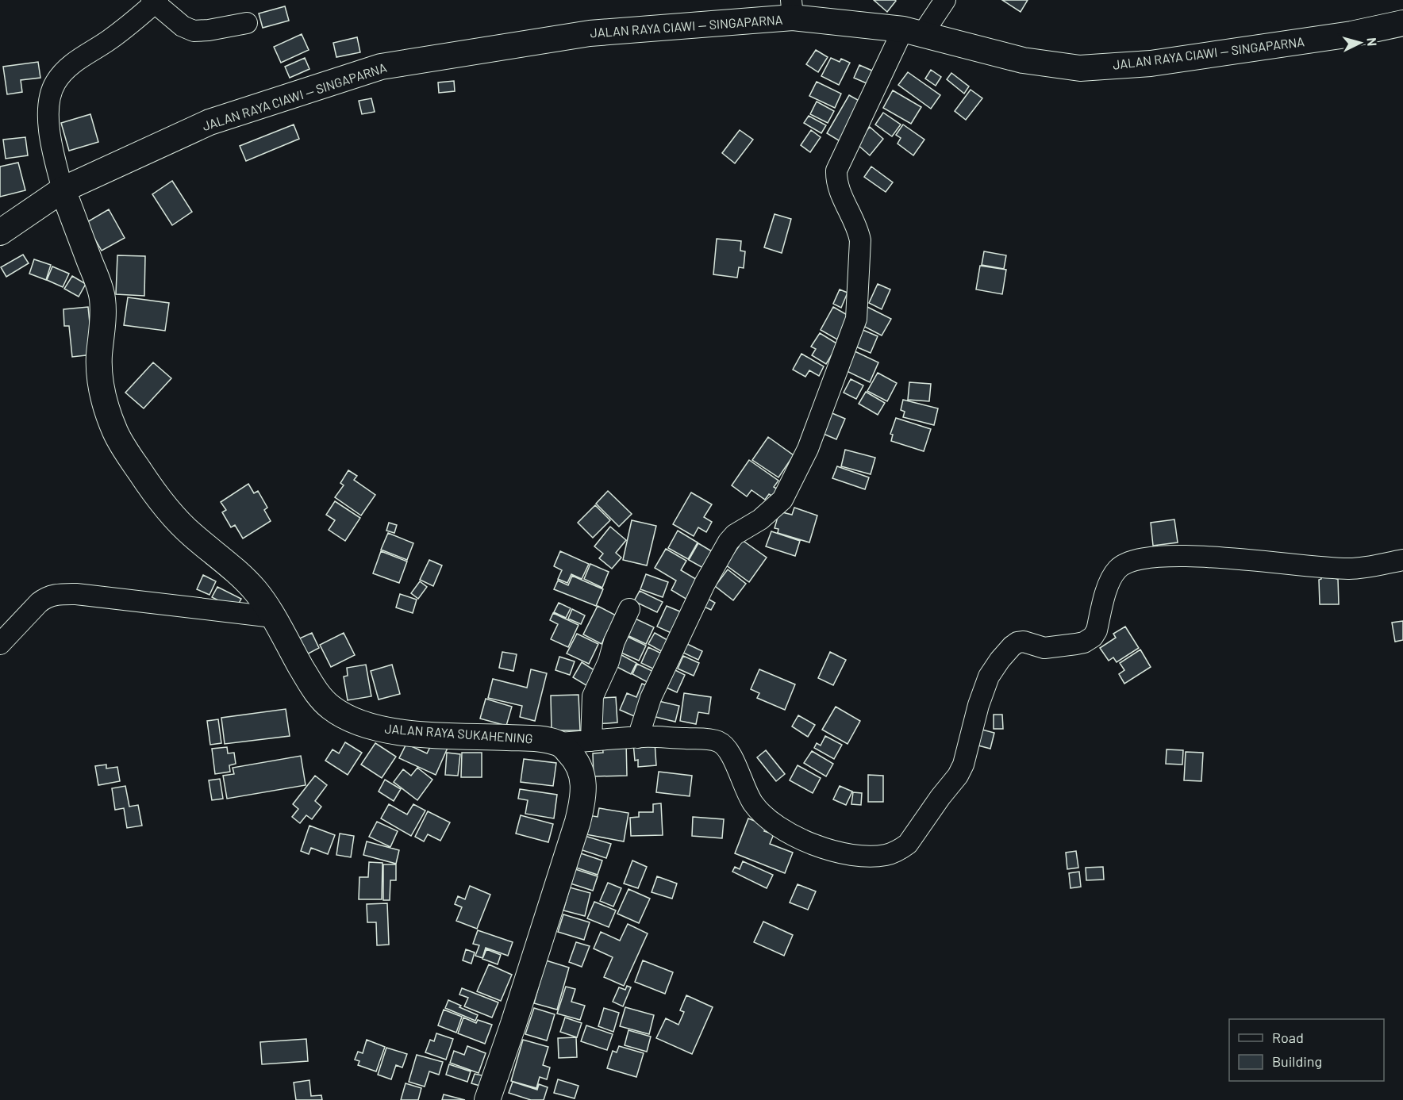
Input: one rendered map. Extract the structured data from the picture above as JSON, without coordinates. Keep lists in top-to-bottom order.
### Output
{
  "streets": {
    "main road": ["JALAN RAYA CIAWI — SINGAPARNA", "JALAN RAYA SUKAHENING"]
  },
  "crossings": [
    ["JALAN RAYA CIAWI — SINGAPARNA", "JALAN RAYA SUKAHENING"]
  ],
  "legend": ["Road", "Building"],
  "north": "right"
}
